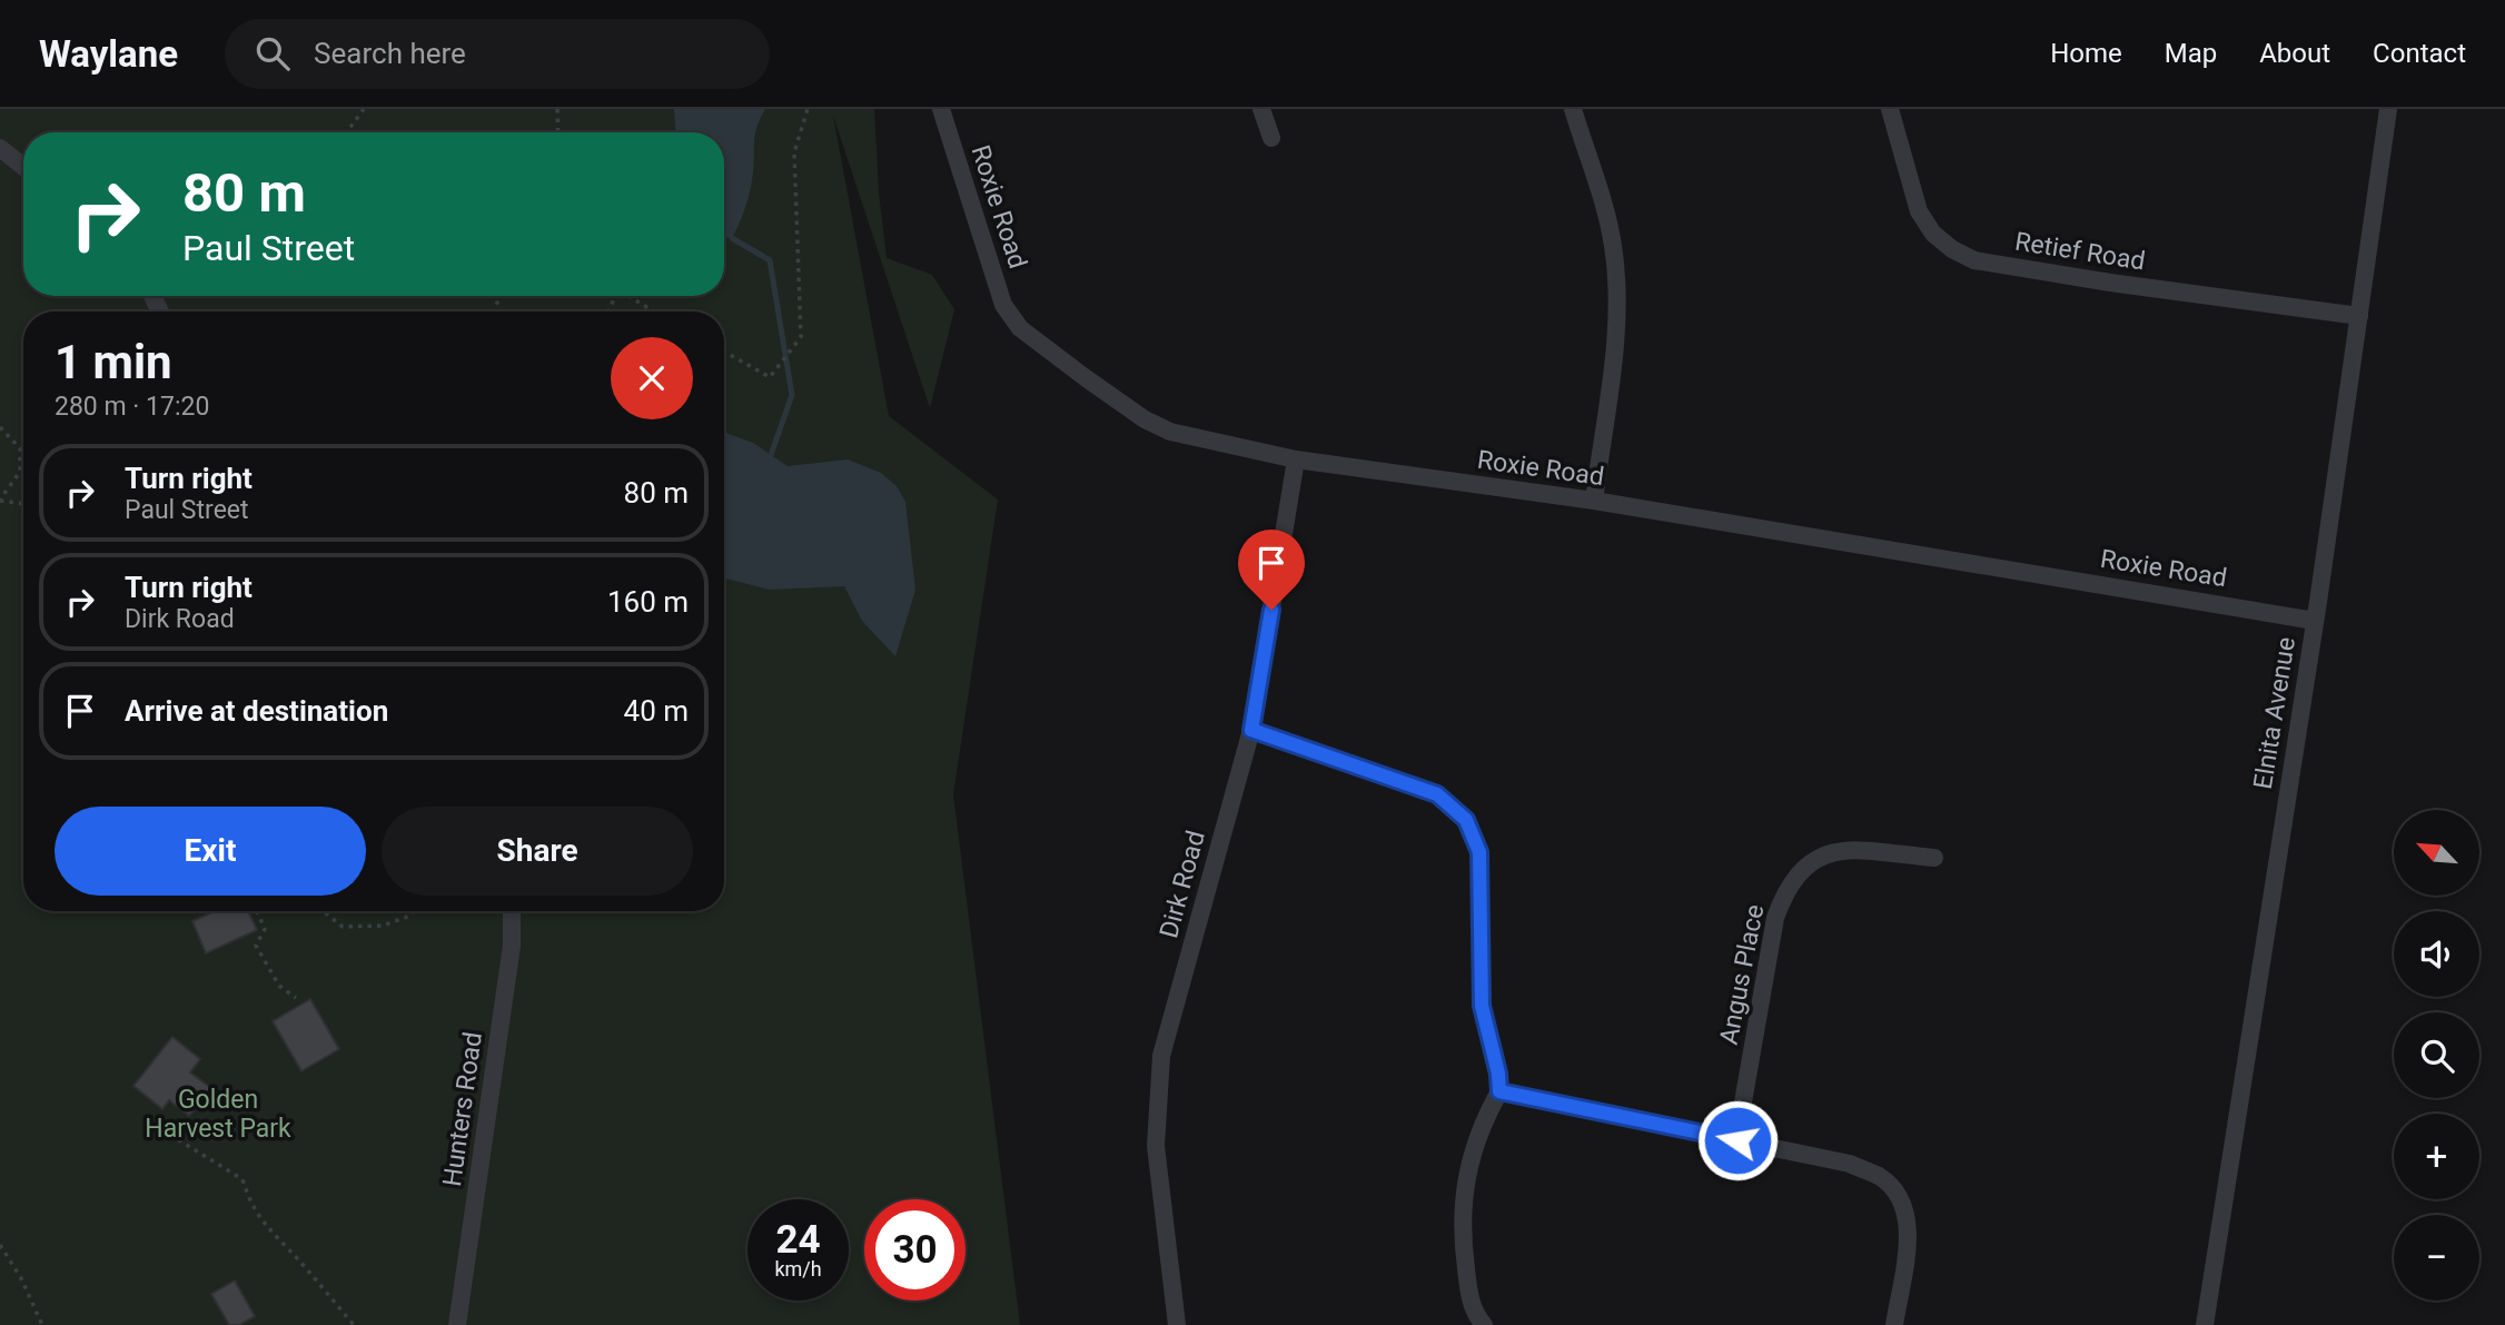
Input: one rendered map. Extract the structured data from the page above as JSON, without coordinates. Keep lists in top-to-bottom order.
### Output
{
  "streets": {
    "street": [
      "Roxie Road",
      "Retief Road",
      "Elnita Avenue",
      "Dirk Road",
      "Angus Place",
      "Hunters Road"
    ]
  },
  "crossings": [
    ["Roxie Road", "Elnita Avenue"],
    ["Roxie Road", "Dirk Road"],
    ["Retief Road", "Elnita Avenue"]
  ],
  "parks": ["Golden Harvest Park"],
  "north": "top left",
  "page": {
    "header": "Waylane",
    "search": "Search here",
    "nav": [
      "Home",
      "Map",
      "About",
      "Contact"
    ],
    "turn": ["80 m", "Paul Street"],
    "heading": ["1 min", "280 m · 17:20"],
    "list": [
      {
        "name": "Turn right",
        "note": "Paul Street",
        "value": "80 m"
      },
      {
        "name": "Turn right",
        "note": "Dirk Road",
        "value": "160 m"
      },
      {
        "name": "Arrive at destination",
        "value": "40 m"
      }
    ],
    "buttons": ["Exit", "Share"],
    "map_buttons": ["+", "−"],
    "speed": "24 km/h",
    "limit": "30"
  }
}
